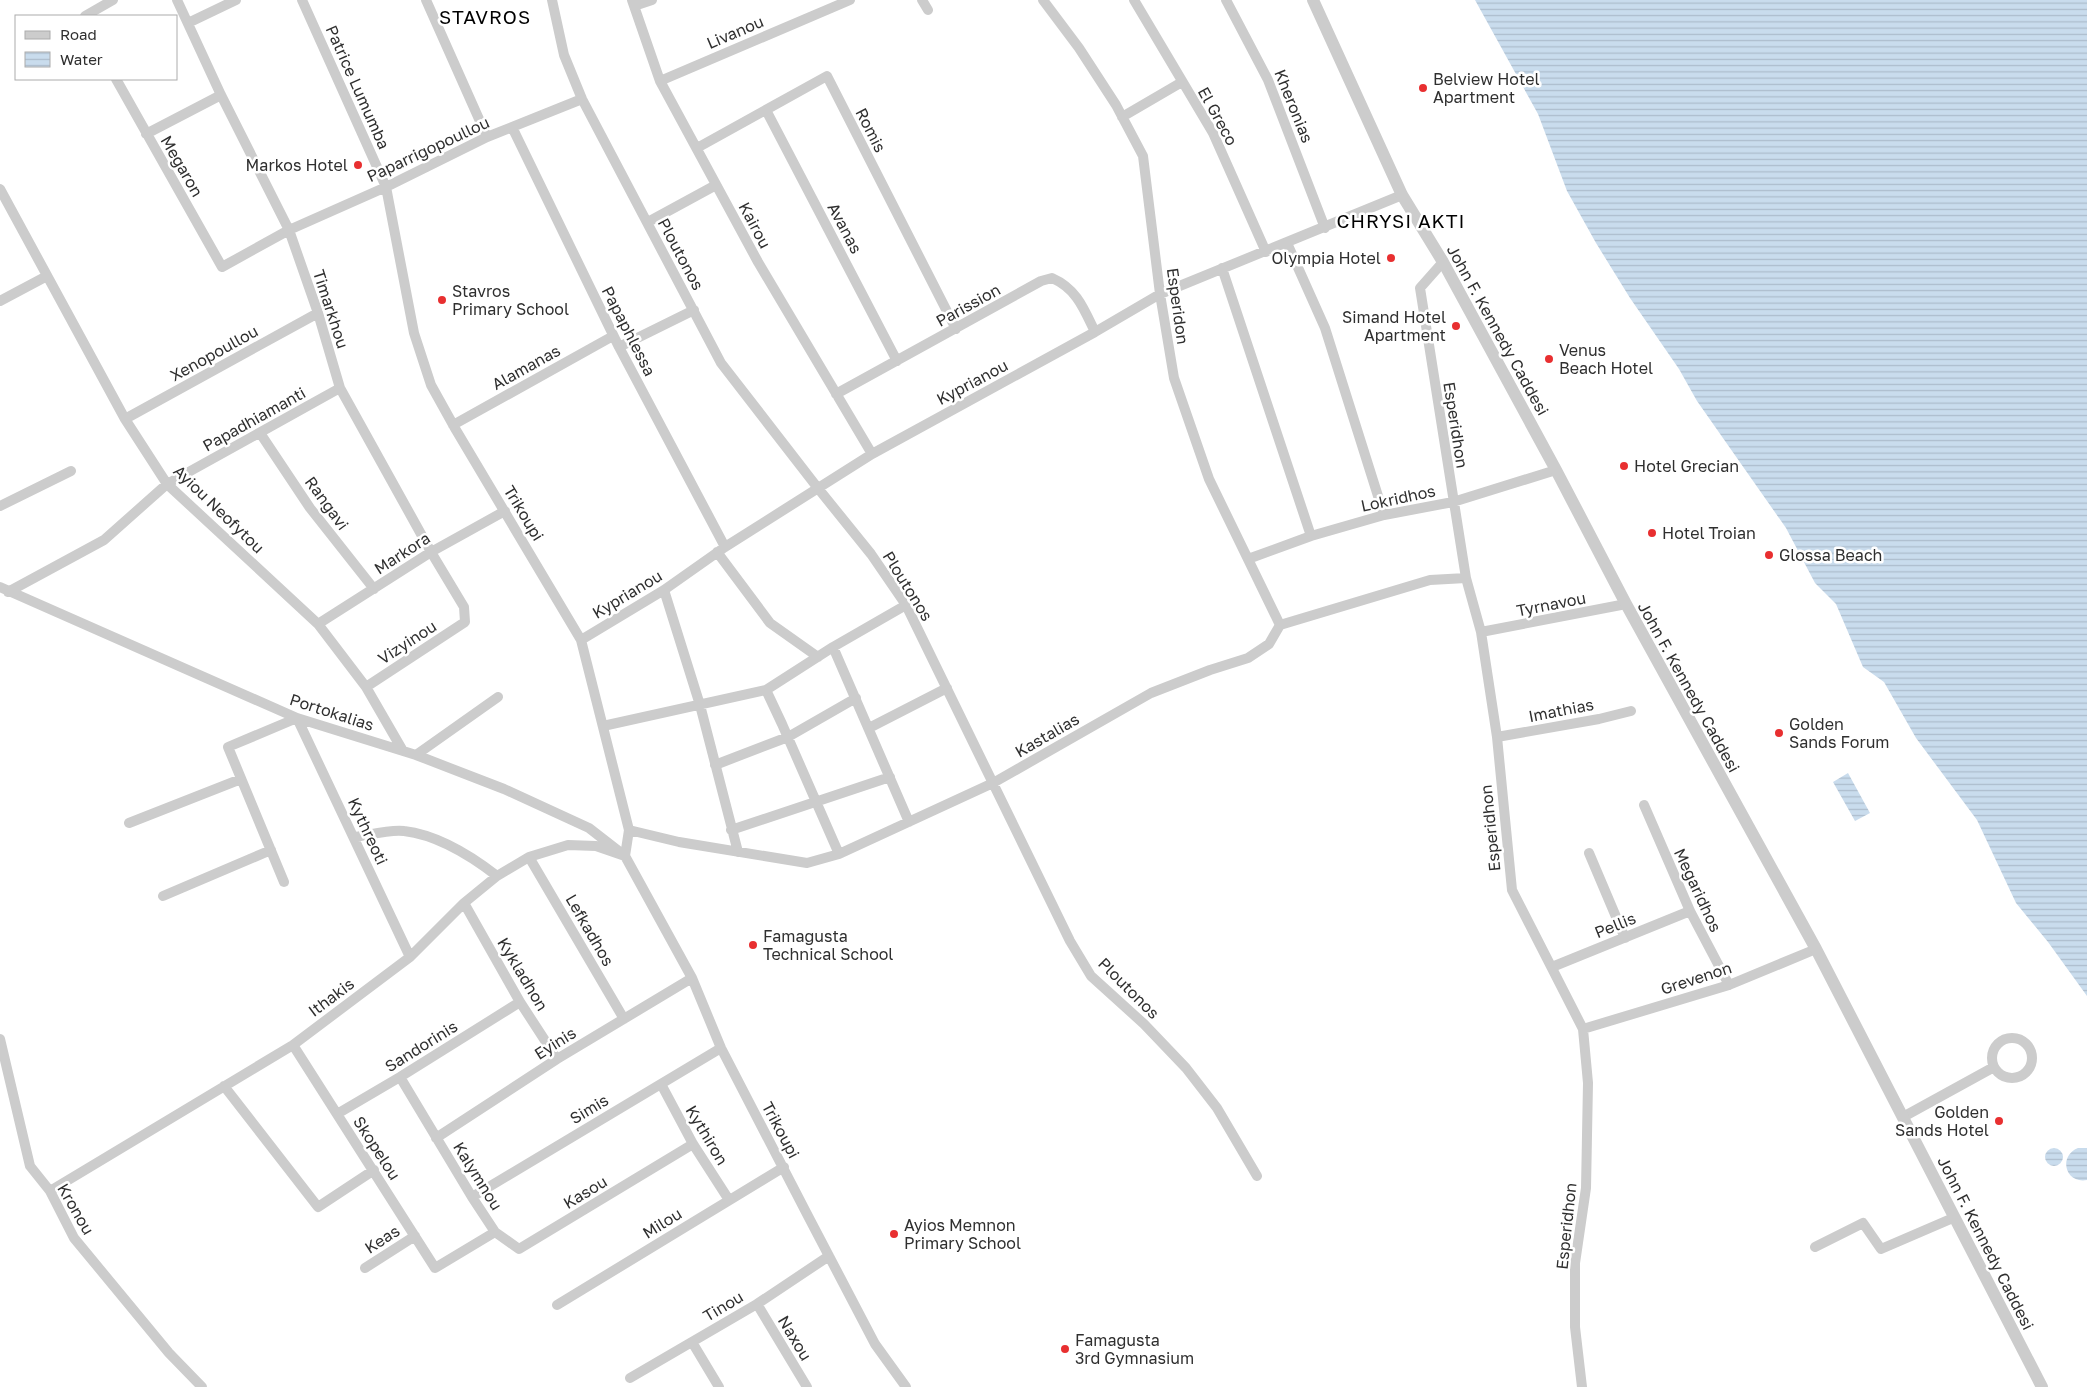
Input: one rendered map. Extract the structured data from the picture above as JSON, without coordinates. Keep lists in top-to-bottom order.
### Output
{
  "streets": {
    "street": [
      "Livanou",
      "Patrice Lumumba",
      "Kheronias",
      "El Greco",
      "Romis",
      "Paparrigopoullou",
      "Megaron",
      "Kairou",
      "Avanas",
      "Ploutonos",
      "Parission",
      "Esperidon",
      "Timarkhou",
      "John F. Kennedy Caddesi",
      "Papaphlessa",
      "Xenopoullou",
      "Alamanas",
      "Kyprianou",
      "Papadhiamanti",
      "Esperidhon",
      "Lokridhos",
      "Rangavi",
      "Ayiou Neofytou",
      "Trikoupi",
      "Markora",
      "Tyrnavou",
      "Vizyinou",
      "Imathias",
      "Portokalias",
      "Kastalias",
      "Kythreoti",
      "Megaridhos",
      "Pellis",
      "Lefkadhos",
      "Kykladhon",
      "Grevenon",
      "Ithakis",
      "Eyinis",
      "Sandorinis",
      "Simis",
      "Kythiron",
      "Skopelou",
      "Kalymnou",
      "Kasou",
      "Kronou",
      "Milou",
      "Keas",
      "Tinou",
      "Naxou"
    ]
  },
  "crossings": [
    ["Livanou", "Kairou"],
    ["Patrice Lumumba", "Paparrigopoullou"],
    ["Patrice Lumumba", "Trikoupi"],
    ["Kheronias", "Kyprianou"],
    ["El Greco", "Kyprianou"],
    ["Romis", "Kairou"],
    ["Romis", "Avanas"],
    ["Romis", "Parission"],
    ["Paparrigopoullou", "Megaron"],
    ["Paparrigopoullou", "Ploutonos"],
    ["Paparrigopoullou", "Timarkhou"],
    ["Paparrigopoullou", "Papaphlessa"],
    ["Paparrigopoullou", "Trikoupi"],
    ["Kairou", "Parission"],
    ["Kairou", "Kyprianou"],
    ["Avanas", "Parission"],
    ["Ploutonos", "Kyprianou"],
    ["Ploutonos", "Kastalias"],
    ["Parission", "Kyprianou"],
    ["Esperidon", "Kyprianou"],
    ["Esperidon", "Lokridhos"],
    ["Esperidon", "Kastalias"],
    ["Timarkhou", "Xenopoullou"],
    ["Timarkhou", "Papadhiamanti"],
    ["Timarkhou", "Markora"],
    ["Timarkhou", "Vizyinou"],
    ["John F. Kennedy Caddesi", "Kyprianou"],
    ["John F. Kennedy Caddesi", "Esperidhon"],
    ["John F. Kennedy Caddesi", "Lokridhos"],
    ["John F. Kennedy Caddesi", "Tyrnavou"],
    ["John F. Kennedy Caddesi", "Grevenon"],
    ["Papaphlessa", "Alamanas"],
    ["Papaphlessa", "Kyprianou"],
    ["Xenopoullou", "Ayiou Neofytou"],
    ["Alamanas", "Trikoupi"],
    ["Kyprianou", "Trikoupi"],
    ["Papadhiamanti", "Rangavi"],
    ["Papadhiamanti", "Ayiou Neofytou"],
    ["Papadhiamanti", "Portokalias"],
    ["Esperidhon", "Lokridhos"],
    ["Esperidhon", "Tyrnavou"],
    ["Esperidhon", "Imathias"],
    ["Esperidhon", "Pellis"],
    ["Esperidhon", "Grevenon"],
    ["Rangavi", "Markora"],
    ["Ayiou Neofytou", "Markora"],
    ["Ayiou Neofytou", "Vizyinou"],
    ["Ayiou Neofytou", "Portokalias"],
    ["Trikoupi", "Markora"],
    ["Trikoupi", "Portokalias"],
    ["Trikoupi", "Kastalias"],
    ["Trikoupi", "Ithakis"],
    ["Trikoupi", "Eyinis"],
    ["Trikoupi", "Simis"],
    ["Trikoupi", "Milou"],
    ["Trikoupi", "Tinou"],
    ["Portokalias", "Kythreoti"],
    ["Portokalias", "Ithakis"],
    ["Kythreoti", "Ithakis"],
    ["Megaridhos", "Pellis"],
    ["Megaridhos", "Grevenon"],
    ["Lefkadhos", "Ithakis"],
    ["Lefkadhos", "Eyinis"],
    ["Kykladhon", "Ithakis"],
    ["Kykladhon", "Eyinis"],
    ["Kykladhon", "Sandorinis"],
    ["Ithakis", "Skopelou"],
    ["Ithakis", "Kronou"],
    ["Eyinis", "Kalymnou"],
    ["Sandorinis", "Skopelou"],
    ["Sandorinis", "Kalymnou"],
    ["Simis", "Kythiron"],
    ["Simis", "Kalymnou"],
    ["Kythiron", "Kasou"],
    ["Kythiron", "Milou"],
    ["Skopelou", "Kalymnou"],
    ["Skopelou", "Keas"],
    ["Kalymnou", "Kasou"],
    ["Tinou", "Naxou"]
  ],
  "districts": ["STAVROS", "CHRYSI AKTI"],
  "places": [
    "Belview Hotel Apartment",
    "Markos Hotel",
    "Olympia Hotel",
    "Stavros Primary School",
    "Simand Hotel Apartment",
    "Venus Beach Hotel",
    "Hotel Grecian",
    "Hotel Troian",
    "Glossa Beach",
    "Golden Sands Forum",
    "Famagusta Technical School",
    "Golden Sands Hotel",
    "Ayios Memnon Primary School",
    "Famagusta 3rd Gymnasium"
  ],
  "legend": ["Road", "Water"]
}
